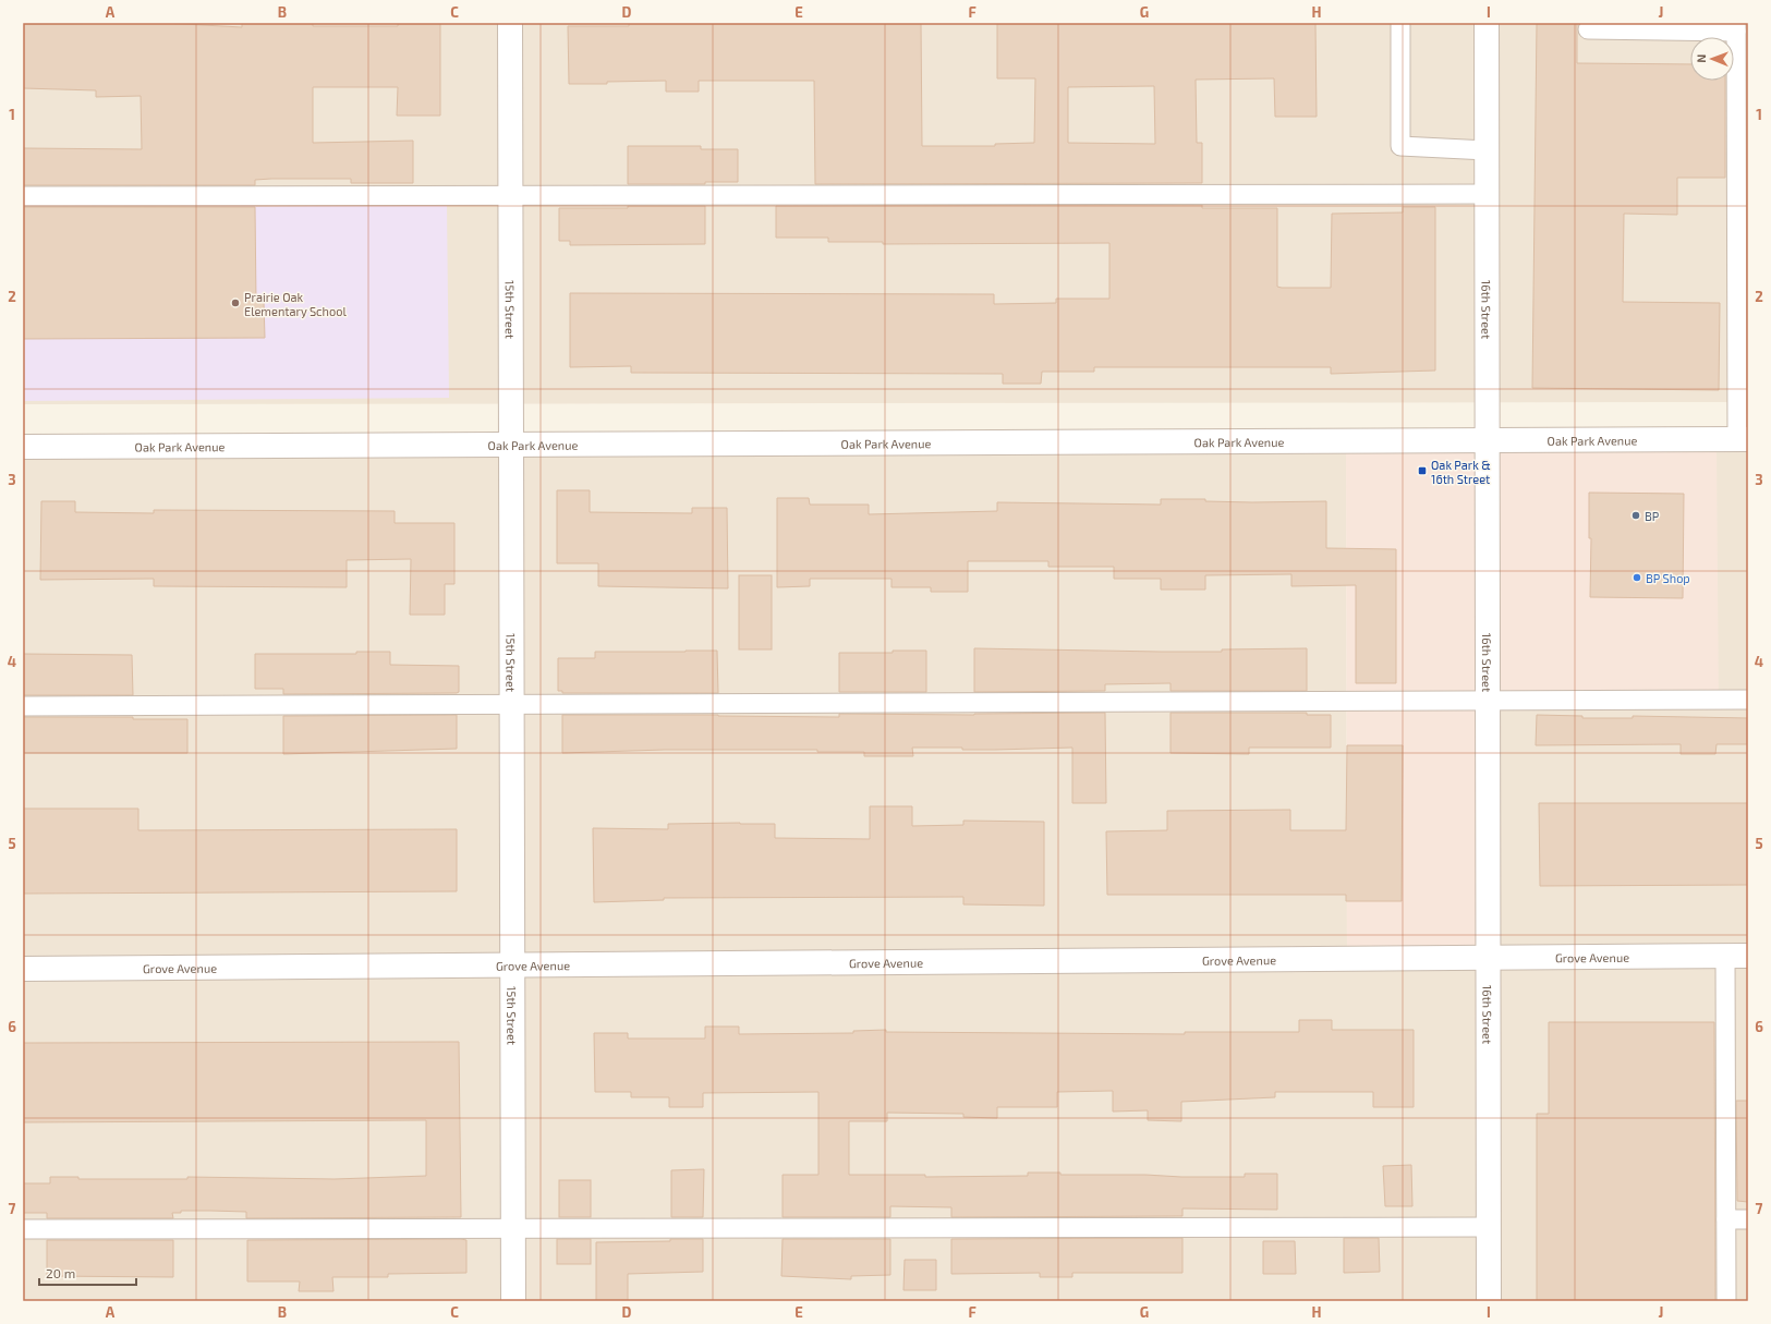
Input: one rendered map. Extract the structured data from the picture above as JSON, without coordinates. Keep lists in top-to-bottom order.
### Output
{
  "streets": {
    "street": [
      "15th Street",
      "16th Street",
      "Oak Park Avenue",
      "Grove Avenue"
    ]
  },
  "crossings": [
    ["15th Street", "Oak Park Avenue"],
    ["15th Street", "Grove Avenue"],
    ["16th Street", "Oak Park Avenue"],
    ["16th Street", "Grove Avenue"]
  ],
  "places": {
    "other": ["Prairie Oak Elementary School", "BP", "BP Shop"],
    "transit": ["Oak Park & 16th Street"]
  },
  "scale_bar": "20 m",
  "north": "left",
  "grid": {
    "columns": [
      "A",
      "B",
      "C",
      "D",
      "E",
      "F",
      "G",
      "H",
      "I",
      "J"
    ],
    "rows": [
      "1",
      "2",
      "3",
      "4",
      "5",
      "6",
      "7"
    ]
  }
}
